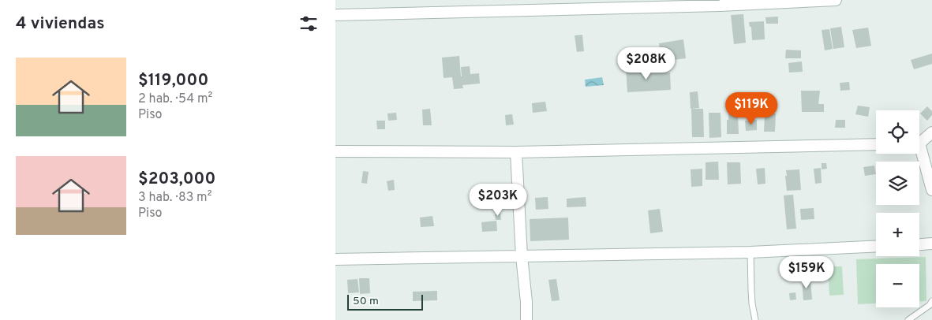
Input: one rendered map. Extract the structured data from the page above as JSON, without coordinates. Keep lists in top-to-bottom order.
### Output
{
  "scale_bar": "50 m",
  "page": {
    "heading": "4 viviendas",
    "list": [
      {
        "name": "$119,000",
        "note": "2 hab. · 54 m² · Piso"
      },
      {
        "name": "$203,000",
        "note": "3 hab. · 83 m² · Piso"
      }
    ],
    "price": [
      "$208K",
      "$119K",
      "$203K",
      "$159K"
    ],
    "map_buttons": ["+", "−"],
    "scale": "50 m"
  }
}
